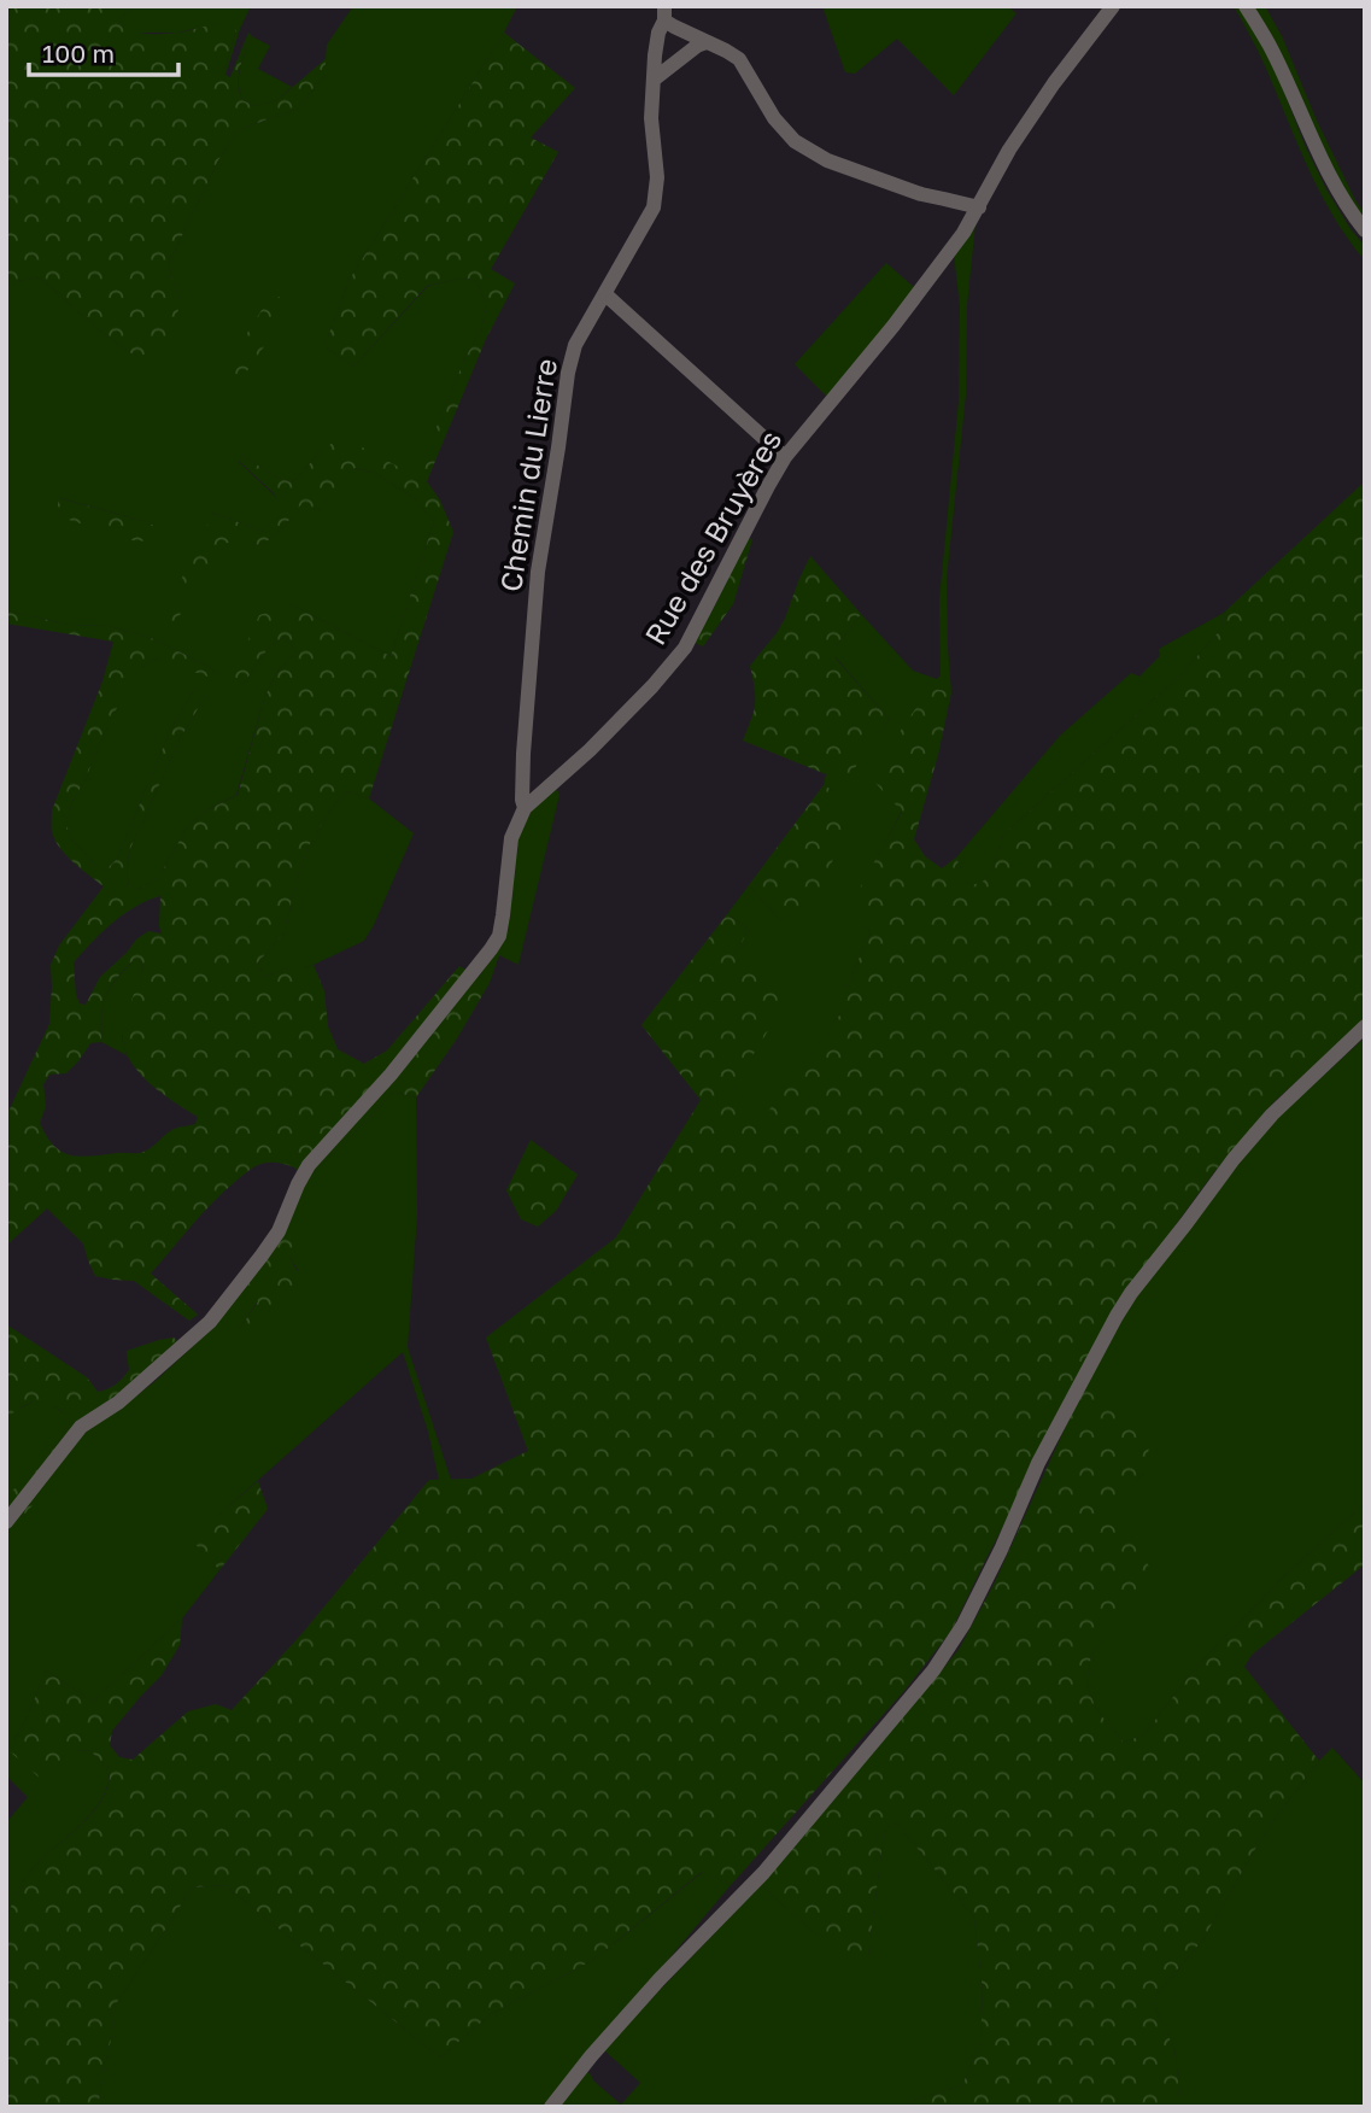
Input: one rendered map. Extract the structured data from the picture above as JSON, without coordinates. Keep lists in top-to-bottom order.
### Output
{
  "streets": {
    "street": ["Chemin du Lierre", "Rue des Bruyères"]
  },
  "crossings": [
    ["Chemin du Lierre", "Rue des Bruyères"]
  ],
  "scale_bar": "100 m"
}
